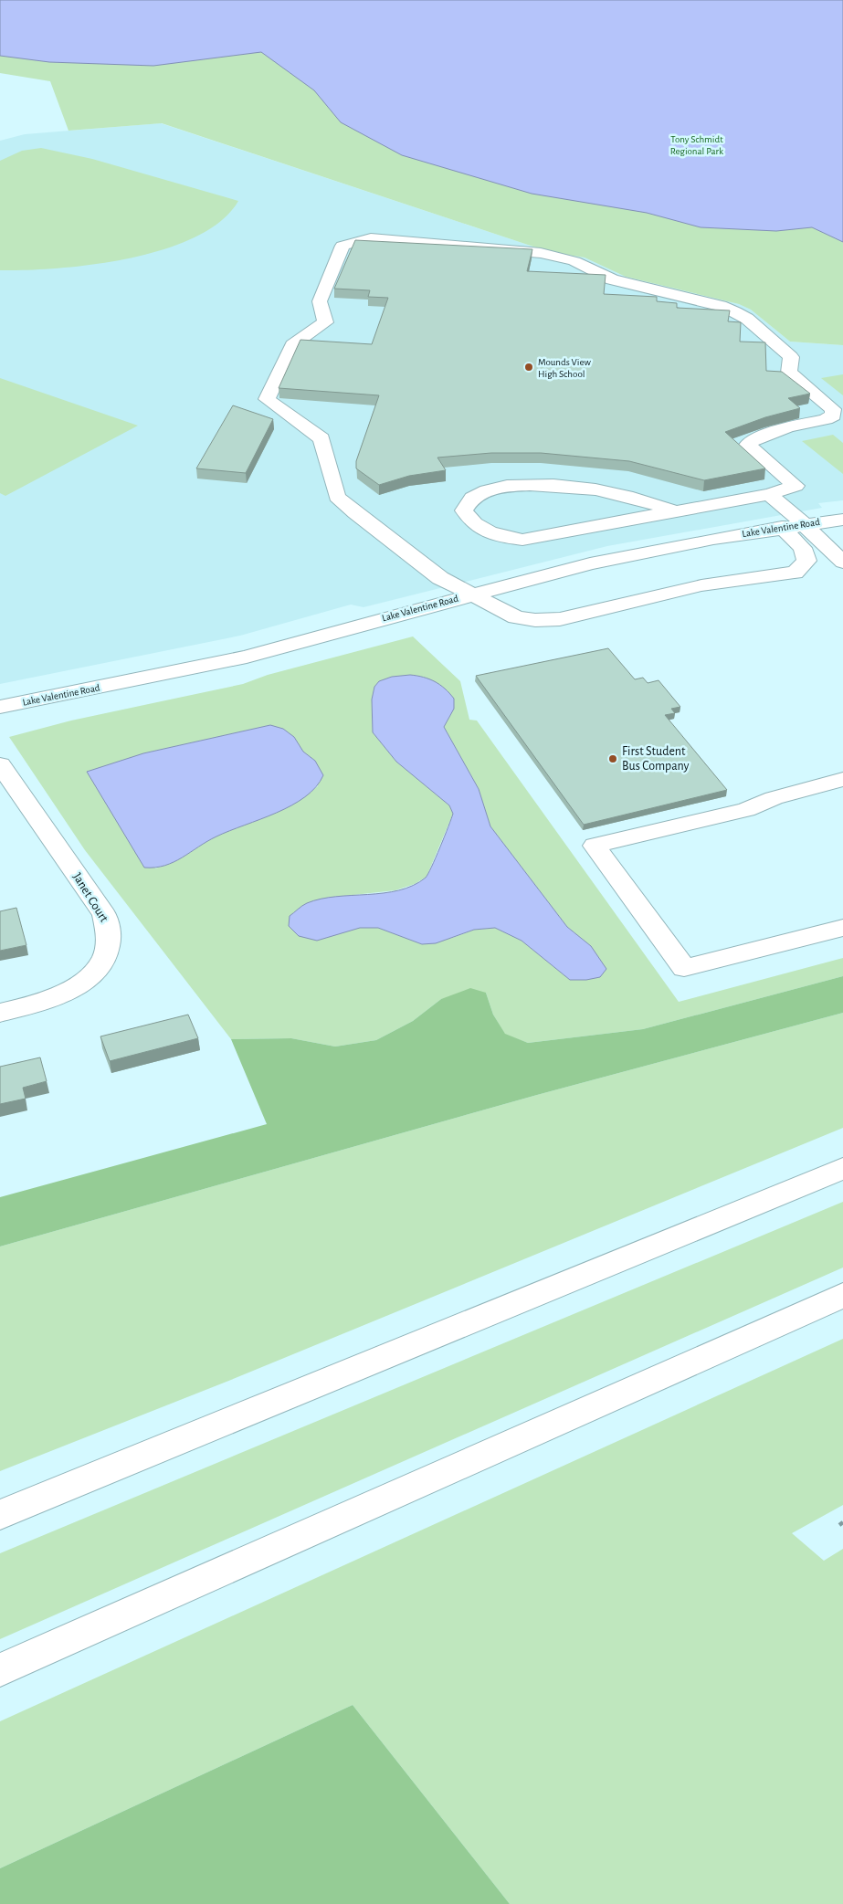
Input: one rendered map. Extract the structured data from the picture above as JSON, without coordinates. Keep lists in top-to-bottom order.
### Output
{
  "streets": {
    "main road": ["Lake Valentine Road", "Janet Court"]
  },
  "parks": ["Tony Schmidt Regional Park"],
  "places": ["Mounds View High School", "First Student Bus Company"]
}
